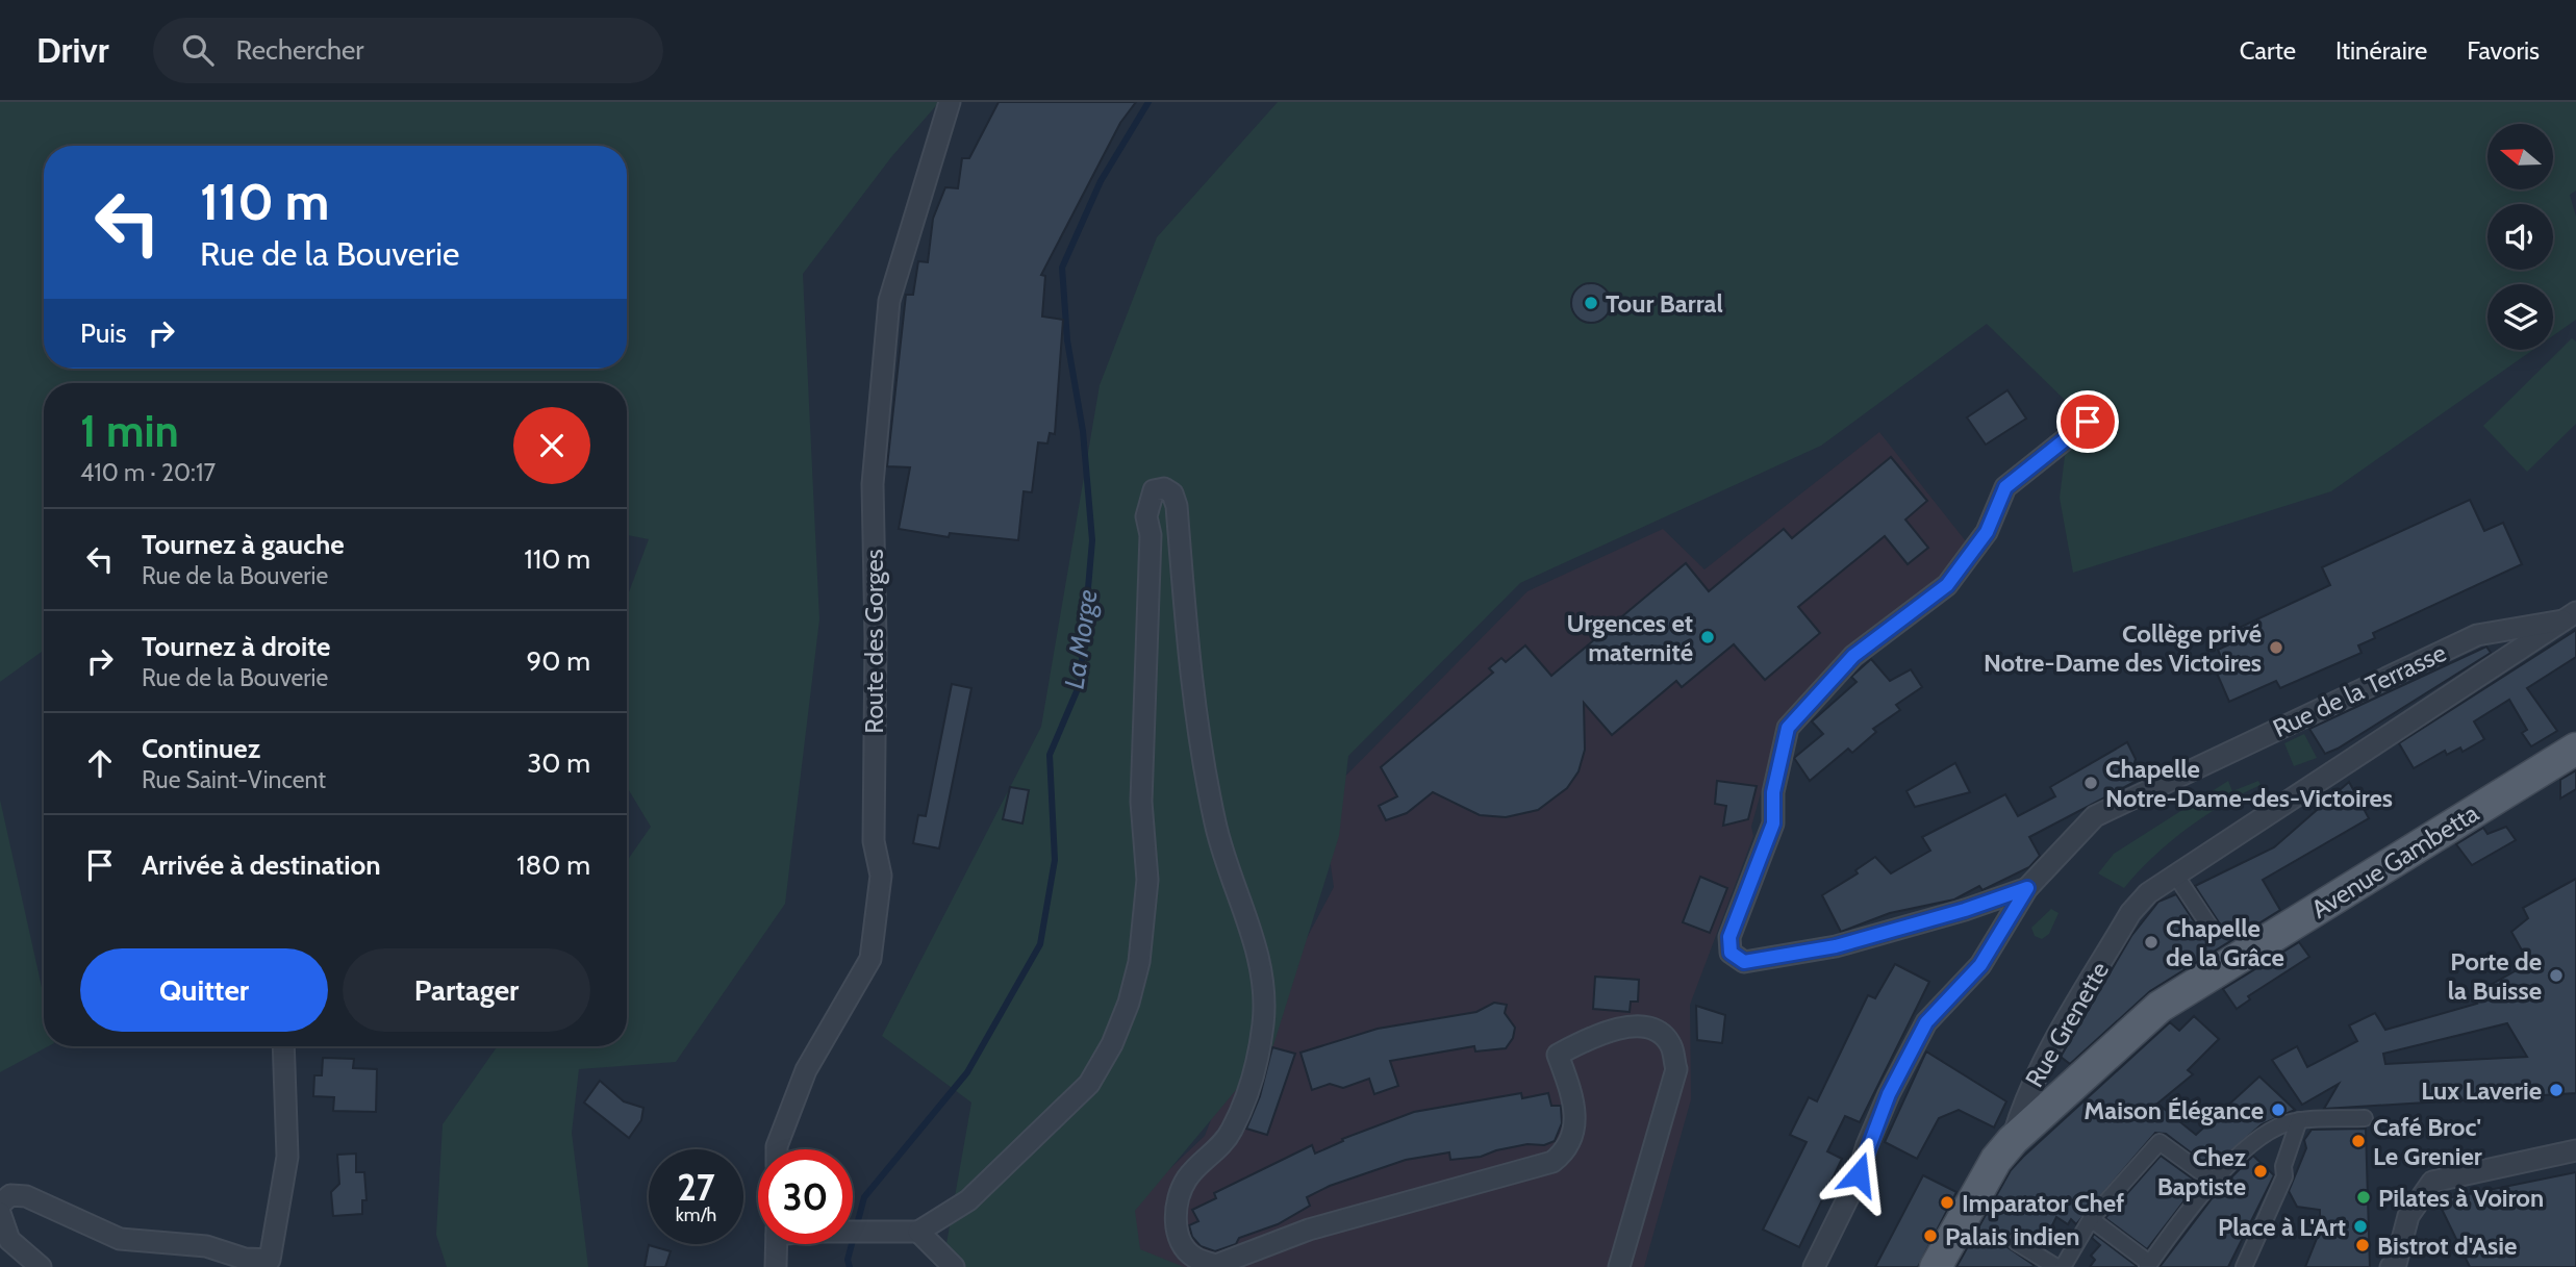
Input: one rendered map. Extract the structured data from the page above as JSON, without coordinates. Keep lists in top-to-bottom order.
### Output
{
  "streets": {
    "main road": ["Avenue Gambetta"],
    "street": ["Route des Gorges", "Rue de la Terrasse", "Rue Grenette"]
  },
  "crossings": [
    ["Rue de la Terrasse", "Rue Grenette"],
    ["Avenue Gambetta", "Rue Grenette"]
  ],
  "water": ["La Morge"],
  "places": [
    "Tour Barral",
    "Urgences et maternité",
    "Collège privé Notre-Dame des Victoires",
    "Chapelle Notre-Dame-des-Victoires",
    "Chapelle de la Grâce",
    "Porte de la Buisse",
    "Lux Laverie",
    "Maison Élégance",
    "Café Broc' Le Grenier",
    "Chez Baptiste",
    "Pilates à Voiron",
    "Imparator Chef",
    "Place à L'Art",
    "Palais indien",
    "Bistrot d'Asie"
  ],
  "north": "left",
  "page": {
    "header": "Drivr",
    "search": "Rechercher",
    "nav": ["Carte", "Itinéraire", "Favoris"],
    "turn": ["110 m", "Rue de la Bouverie"],
    "then": "Puis",
    "heading": ["1 min", "410 m · 20:17"],
    "list": [
      {
        "name": "Tournez à gauche",
        "note": "Rue de la Bouverie",
        "value": "110 m"
      },
      {
        "name": "Tournez à droite",
        "note": "Rue de la Bouverie",
        "value": "90 m"
      },
      {
        "name": "Continuez",
        "note": "Rue Saint-Vincent",
        "value": "30 m"
      },
      {
        "name": "Arrivée à destination",
        "value": "180 m"
      }
    ],
    "buttons": ["Quitter", "Partager"],
    "speed": "27 km/h",
    "limit": "30"
  }
}
